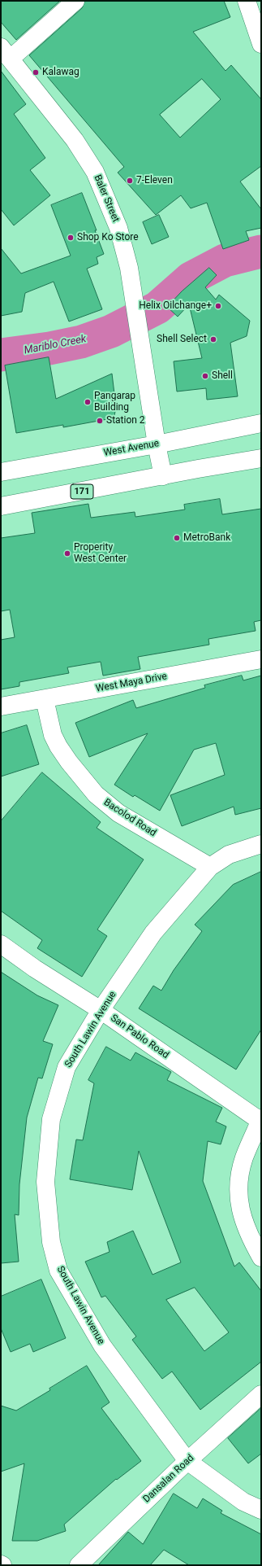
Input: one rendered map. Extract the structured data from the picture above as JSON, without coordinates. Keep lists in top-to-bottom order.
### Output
{
  "streets": {
    "street": [
      "Baler Street",
      "West Avenue",
      "171",
      "West Maya Drive",
      "Bacolod Road",
      "South Lawin Avenue",
      "San Pablo Road",
      "Dansalan Road"
    ]
  },
  "crossings": [
    ["Baler Street", "West Avenue"],
    ["Baler Street", "171"],
    ["West Maya Drive", "Bacolod Road"],
    ["Bacolod Road", "South Lawin Avenue"],
    ["South Lawin Avenue", "San Pablo Road"],
    ["South Lawin Avenue", "Dansalan Road"]
  ],
  "water": ["Mariblo Creek"],
  "places": [
    "Kalawag",
    "7-Eleven",
    "Shop Ko Store",
    "Helix Oilchange+",
    "Shell Select",
    "Shell",
    "Pangarap Building",
    "Station 2",
    "MetroBank",
    "Properity West Center"
  ]
}
